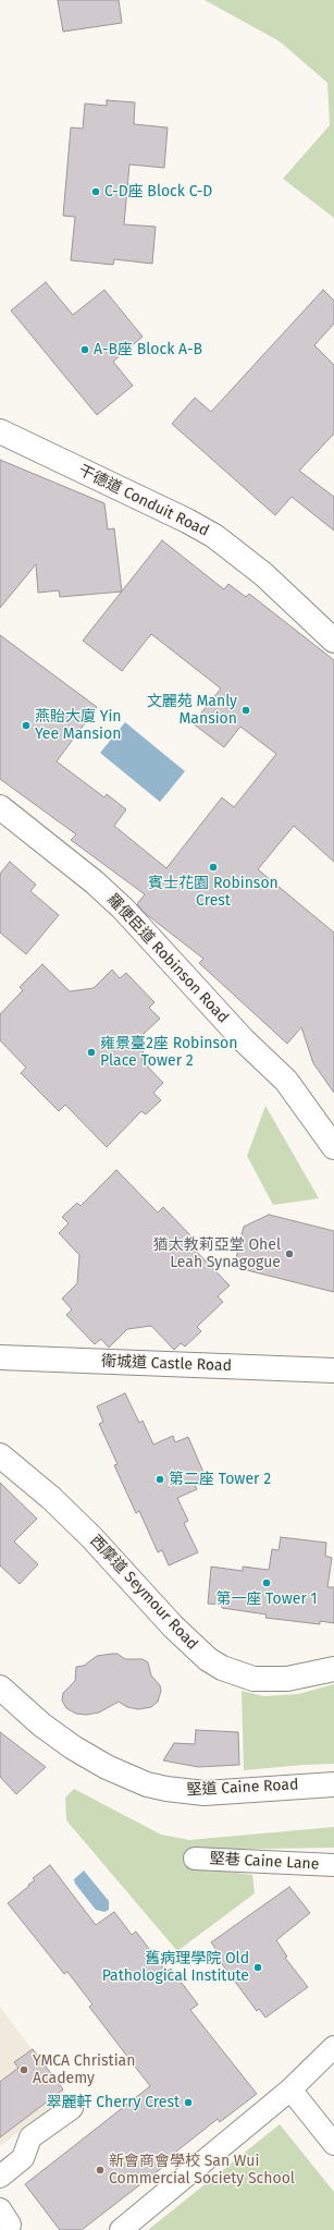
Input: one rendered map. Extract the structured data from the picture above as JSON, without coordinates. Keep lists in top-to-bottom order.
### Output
{
  "streets": {
    "street": [
      "干德道 Conduit Road",
      "羅便臣道 Robinson Road",
      "衛城道 Castle Road",
      "西摩道 Seymour Road",
      "堅道 Caine Road",
      "堅巷 Caine Lane"
    ]
  },
  "places": [
    "C-D座 Block C-D",
    "A-B座 Block A-B",
    "文麗苑 Manly Mansion",
    "燕貽大廈 Yin Yee Mansion",
    "賓士花園 Robinson Crest",
    "雍景臺2座 Robinson Place Tower 2",
    "猶太教莉亞堂 Ohel Leah Synagogue",
    "第二座 Tower 2",
    "第一座 Tower 1",
    "舊病理學院 Old Pathological Institute",
    "YMCA Christian Academy",
    "翠麗軒 Cherry Crest",
    "新會商會學校 San Wui Commercial Society School"
  ]
}
